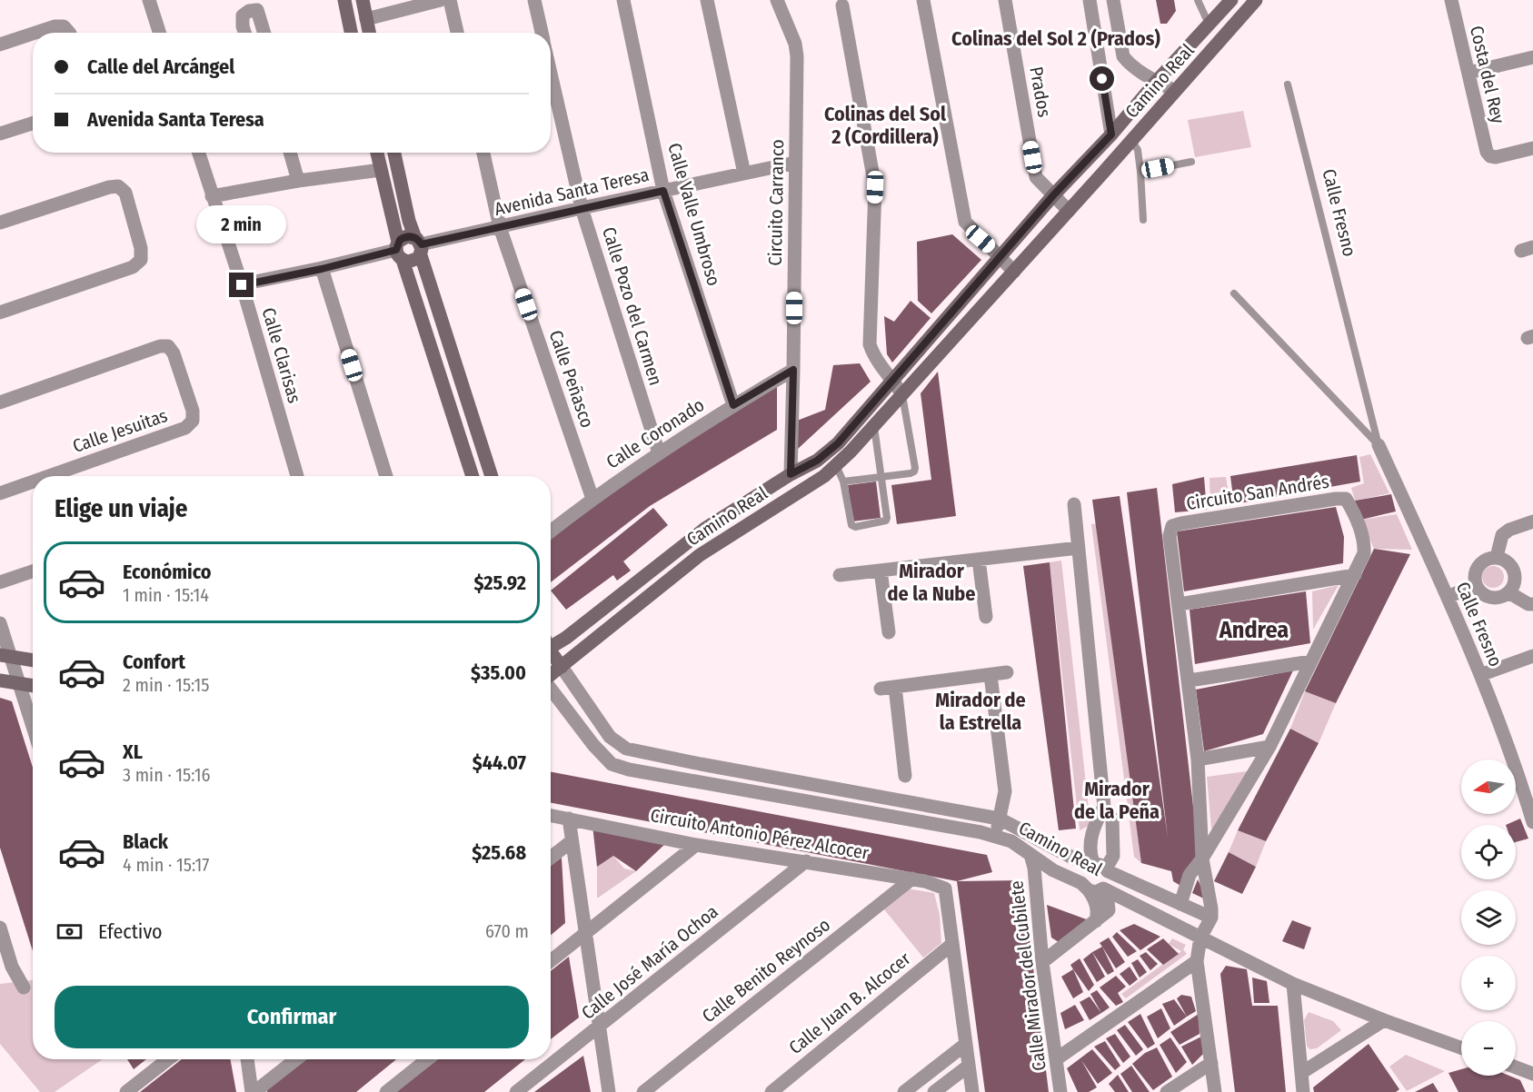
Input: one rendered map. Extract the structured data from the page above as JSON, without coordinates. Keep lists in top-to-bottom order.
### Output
{
  "streets": {
    "street": [
      "Costa del Rey",
      "Camino Real",
      "Prados",
      "Avenida Santa Teresa",
      "Circuito Carranco",
      "Calle Fresno",
      "Calle Valle Umbroso",
      "Calle Pozo del Carmen",
      "Calle Clarisas",
      "Calle Peñasco",
      "Calle Jesuitas",
      "Calle Coronado",
      "Circuito San Andrés",
      "Circuito Antonio Pérez Alcocer",
      "Calle José María Ochoa",
      "Calle Benito Reynoso",
      "Calle Mirador del Cubilete",
      "Calle Juan B. Alcocer"
    ]
  },
  "crossings": [
    ["Camino Real", "Prados"],
    ["Camino Real", "Circuito Carranco"],
    ["Camino Real", "Circuito San Andrés"],
    ["Camino Real", "Calle Mirador del Cubilete"],
    ["Avenida Santa Teresa", "Circuito Carranco"],
    ["Avenida Santa Teresa", "Calle Valle Umbroso"],
    ["Avenida Santa Teresa", "Calle Pozo del Carmen"],
    ["Avenida Santa Teresa", "Calle Peñasco"],
    ["Circuito Carranco", "Calle Coronado"],
    ["Calle Valle Umbroso", "Calle Coronado"],
    ["Calle Pozo del Carmen", "Calle Coronado"],
    ["Calle Peñasco", "Calle Coronado"],
    ["Circuito Antonio Pérez Alcocer", "Calle José María Ochoa"],
    ["Circuito Antonio Pérez Alcocer", "Calle Benito Reynoso"],
    ["Circuito Antonio Pérez Alcocer", "Calle Juan B. Alcocer"]
  ],
  "districts": [
    "Colinas del Sol 2 (Prados)",
    "Colinas del Sol 2 (Cordillera)",
    "Mirador de la Nube",
    "Andrea",
    "Mirador de la Estrella",
    "Mirador de la Peña"
  ],
  "north": "left",
  "page": {
    "banner": ["Calle del Arcángel", "Avenida Santa Teresa"],
    "bubble": "2 min",
    "heading": "Elige un viaje",
    "list": [
      {
        "name": "Económico",
        "note": "1 min · 15:14",
        "value": "$25.92"
      },
      {
        "name": "Confort",
        "note": "2 min · 15:15",
        "value": "$35.00"
      },
      {
        "name": "XL",
        "note": "3 min · 15:16",
        "value": "$44.07"
      },
      {
        "name": "Black",
        "note": "4 min · 15:17",
        "value": "$25.68"
      }
    ],
    "map_buttons": ["+", "−"],
    "pay": ["Efectivo", "670 m"],
    "buttons": "Confirmar"
  }
}
